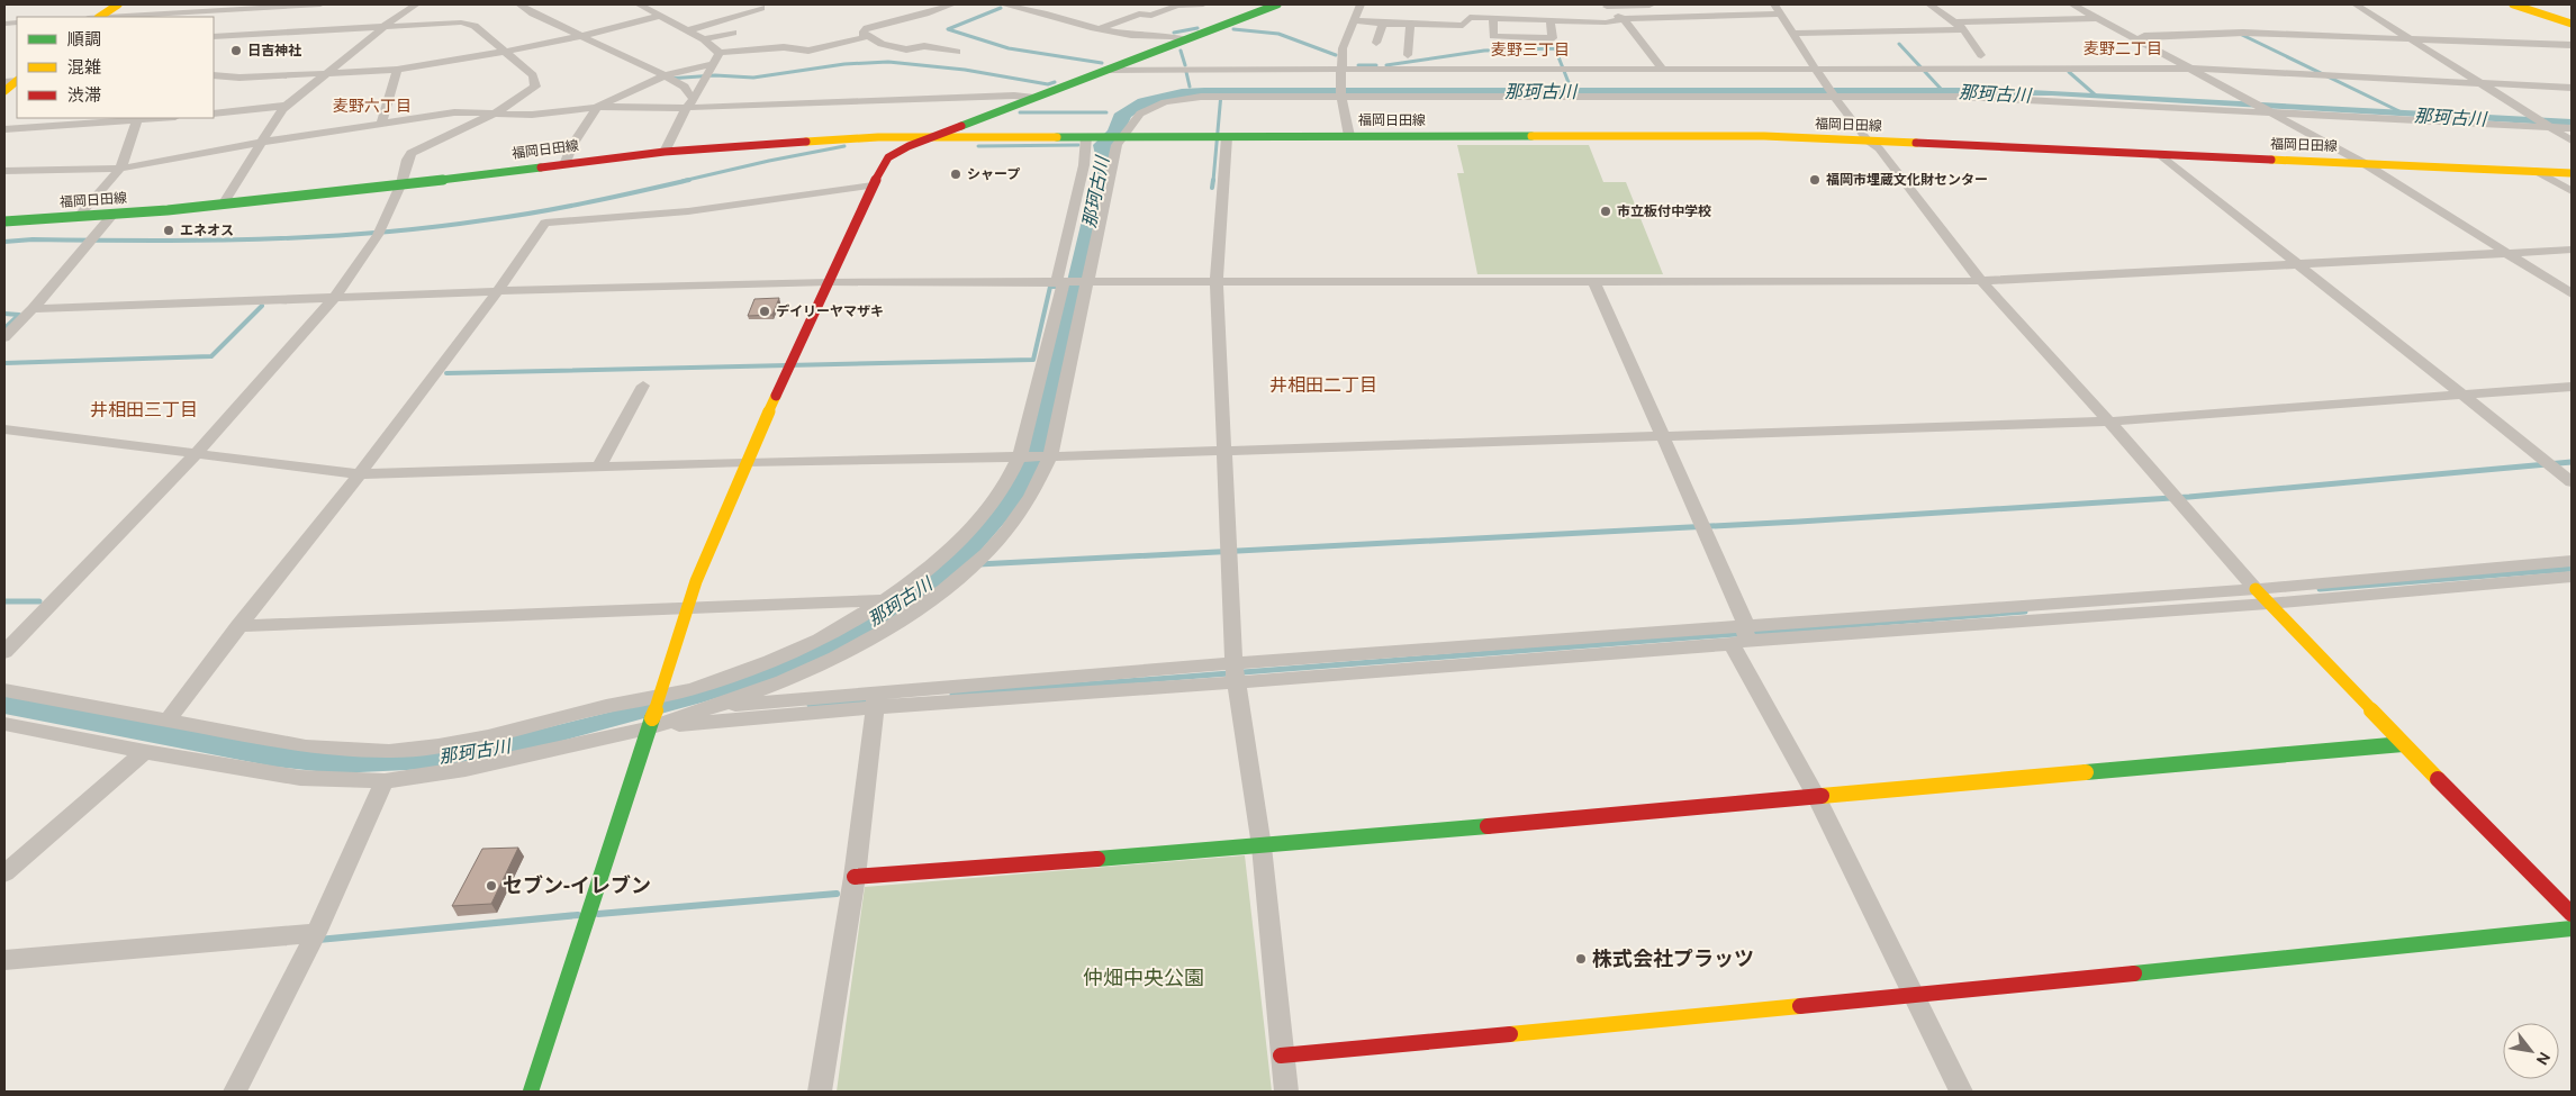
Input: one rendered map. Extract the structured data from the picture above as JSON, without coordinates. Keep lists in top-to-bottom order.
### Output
{
  "streets": {
    "main road": ["福岡日田線"]
  },
  "districts": [
    "麦野二丁目",
    "麦野三丁目",
    "麦野六丁目",
    "井相田二丁目",
    "井相田三丁目"
  ],
  "water": ["那珂古川"],
  "parks": ["仲畑中央公園"],
  "places": [
    "日吉神社",
    "シャープ",
    "福岡市埋蔵文化財センター",
    "市立板付中学校",
    "エネオス",
    "デイリーヤマザキ",
    "セブン-イレブン",
    "株式会社プラッツ"
  ],
  "legend": ["順調", "混雑", "渋滞"],
  "north": "bottom right"
}
